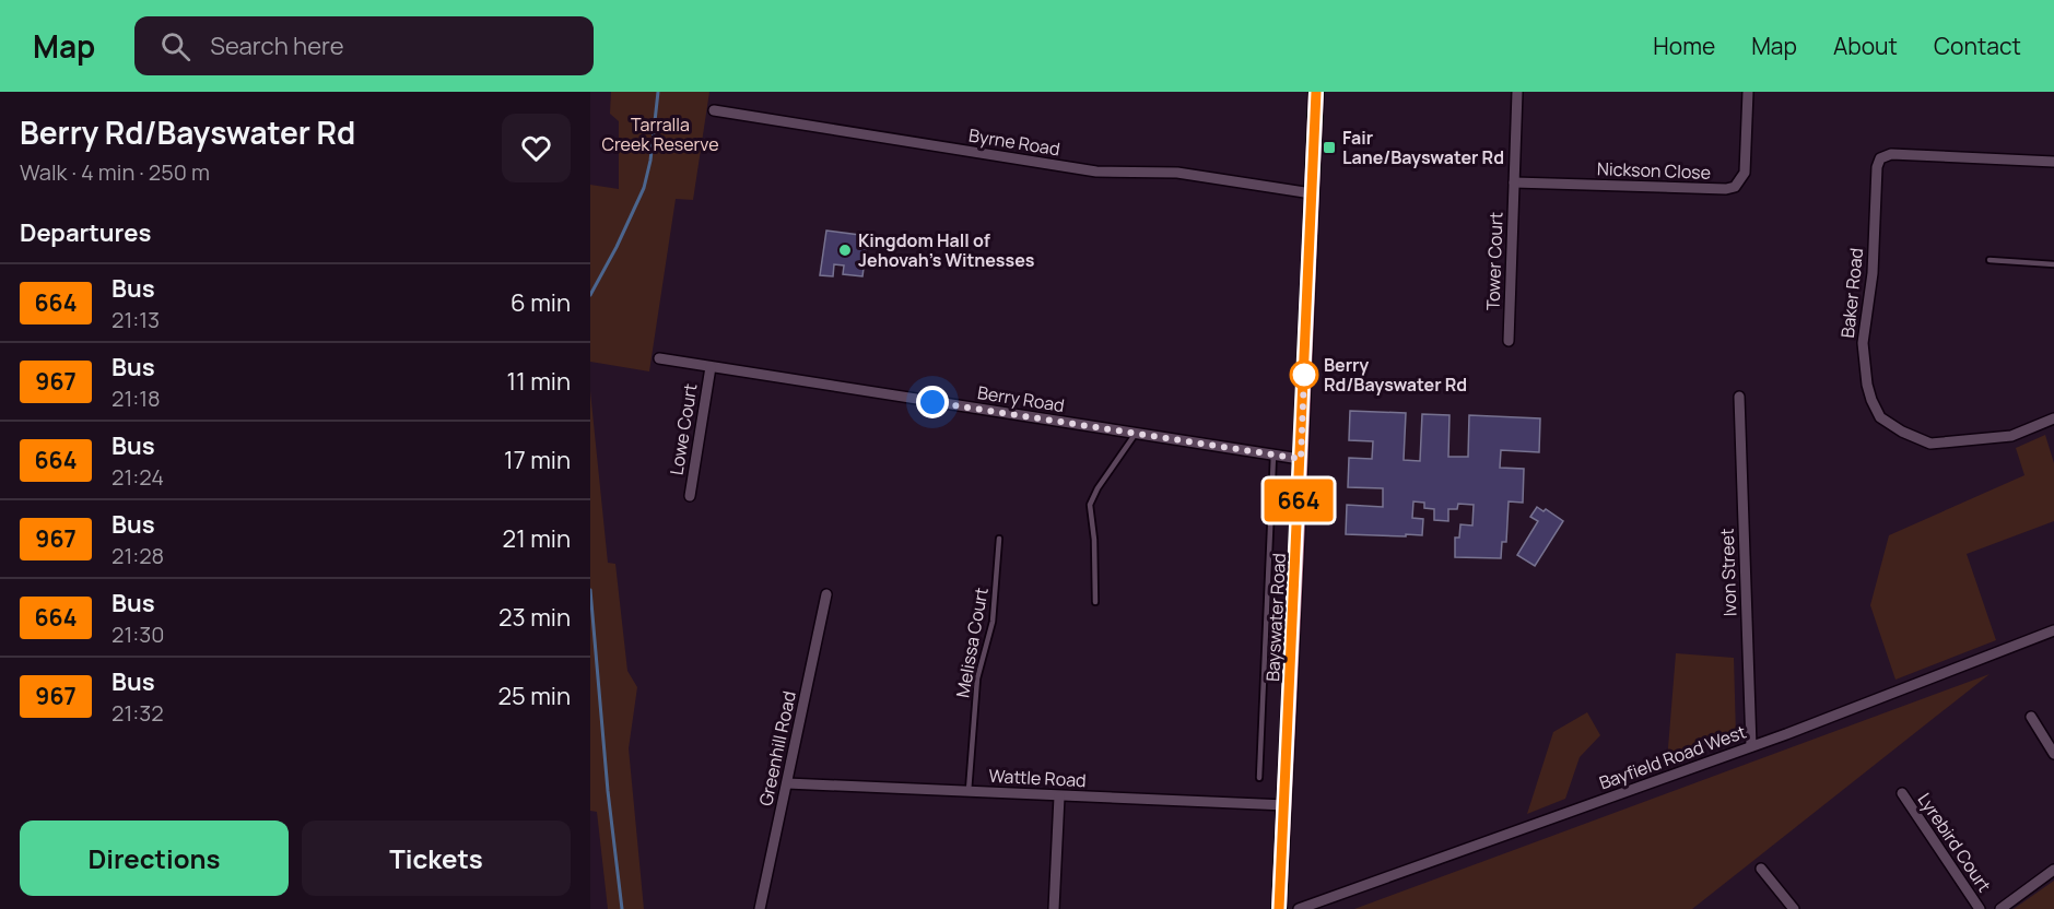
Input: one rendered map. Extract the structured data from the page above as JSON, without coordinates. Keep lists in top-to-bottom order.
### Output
{
  "streets": {
    "main road": ["Bayswater Road"],
    "street": [
      "Byrne Road",
      "Nickson Close",
      "Tower Court",
      "Baker Road",
      "Berry Road",
      "Lowe Court",
      "Ivon Street",
      "Greenhill Road",
      "Bayfield Road West",
      "Wattle Road",
      "Lyrebird Court"
    ],
    "lane": ["Melissa Court"]
  },
  "crossings": [
    ["Byrne Road", "Bayswater Road"],
    ["Nickson Close", "Tower Court"],
    ["Berry Road", "Lowe Court"],
    ["Berry Road", "Bayswater Road"],
    ["Ivon Street", "Bayfield Road West"],
    ["Bayswater Road", "Wattle Road"],
    ["Melissa Court", "Wattle Road"],
    ["Greenhill Road", "Wattle Road"]
  ],
  "parks": ["Tarralla Creek Reserve"],
  "places": {
    "transit": ["Fair Lane/Bayswater Rd"],
    "other": ["Kingdom Hall of Jehovah's Witnesses", "Berry Rd/Bayswater Rd"]
  },
  "lines": ["bus line 664"],
  "page": {
    "header": "Map",
    "search": "Search here",
    "nav": [
      "Home",
      "Map",
      "About",
      "Contact"
    ],
    "heading": [
      ["Berry Rd/Bayswater Rd", "Walk · 4 min · 250 m"],
      "Departures"
    ],
    "on_map": "664",
    "list": [
      {
        "mark": "664",
        "name": "Bus",
        "note": "21:13",
        "value": "6 min"
      },
      {
        "mark": "967",
        "name": "Bus",
        "note": "21:18",
        "value": "11 min"
      },
      {
        "mark": "664",
        "name": "Bus",
        "note": "21:24",
        "value": "17 min"
      },
      {
        "mark": "967",
        "name": "Bus",
        "note": "21:28",
        "value": "21 min"
      },
      {
        "mark": "664",
        "name": "Bus",
        "note": "21:30",
        "value": "23 min"
      },
      {
        "mark": "967",
        "name": "Bus",
        "note": "21:32",
        "value": "25 min"
      }
    ],
    "buttons": ["Directions", "Tickets"]
  }
}
